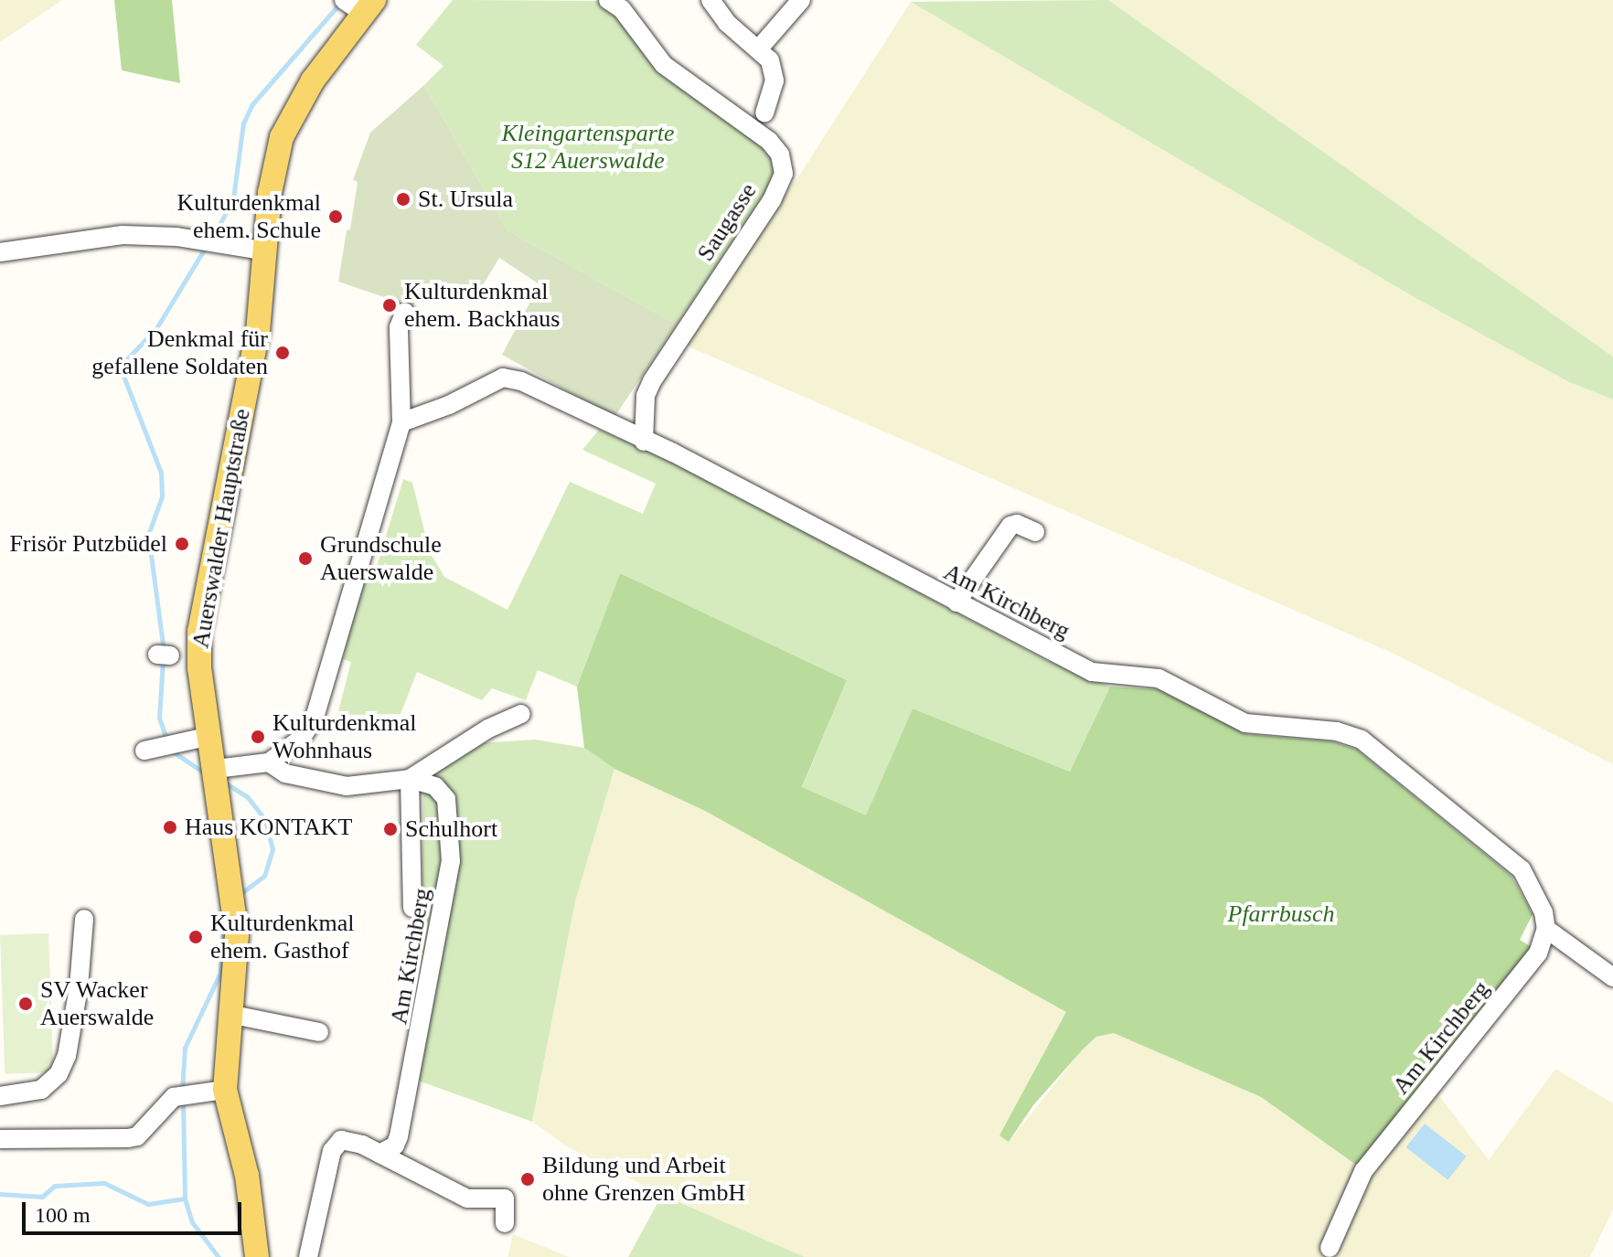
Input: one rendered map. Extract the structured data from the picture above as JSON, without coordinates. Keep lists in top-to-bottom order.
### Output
{
  "streets": {
    "main road": ["Auerswalder Hauptstraße"],
    "street": ["Saugasse", "Am Kirchberg"]
  },
  "crossings": [
    ["Saugasse", "Am Kirchberg"]
  ],
  "parks": ["Kleingartensparte S12 Auerswalde", "Pfarrbusch"],
  "places": [
    "St. Ursula",
    "Kulturdenkmal ehem. Schule",
    "Kulturdenkmal ehem. Backhaus",
    "Denkmal für gefallene Soldaten",
    "Frisör Putzbüdel",
    "Grundschule Auerswalde",
    "Kulturdenkmal Wohnhaus",
    "Haus KONTAKT",
    "Schulhort",
    "Kulturdenkmal ehem. Gasthof",
    "SV Wacker Auerswalde",
    "Bildung und Arbeit ohne Grenzen GmbH"
  ],
  "scale_bar": "100 m"
}
